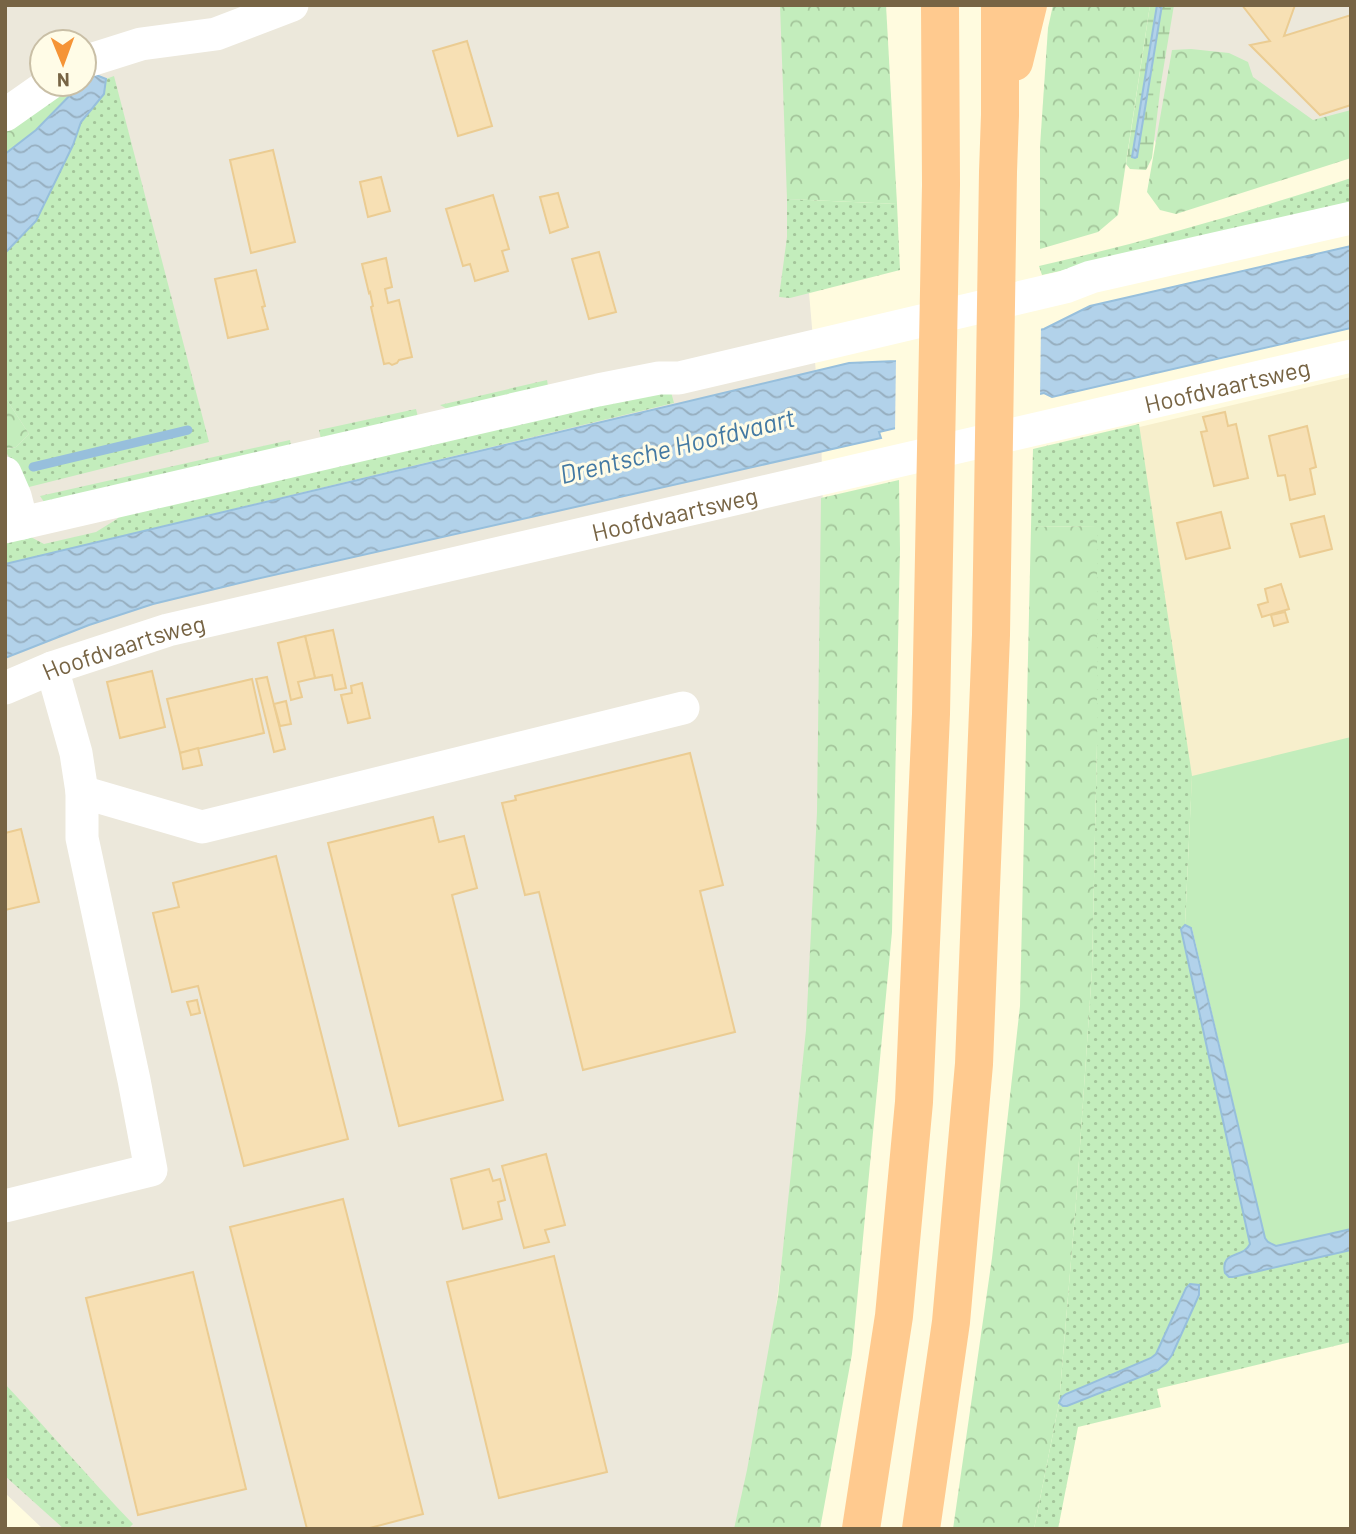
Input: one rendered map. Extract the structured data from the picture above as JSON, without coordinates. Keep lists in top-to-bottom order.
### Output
{
  "streets": {
    "street": ["Hoofdvaartsweg"]
  },
  "water": ["Drentsche Hoofdvaart"],
  "north": "bottom"
}
